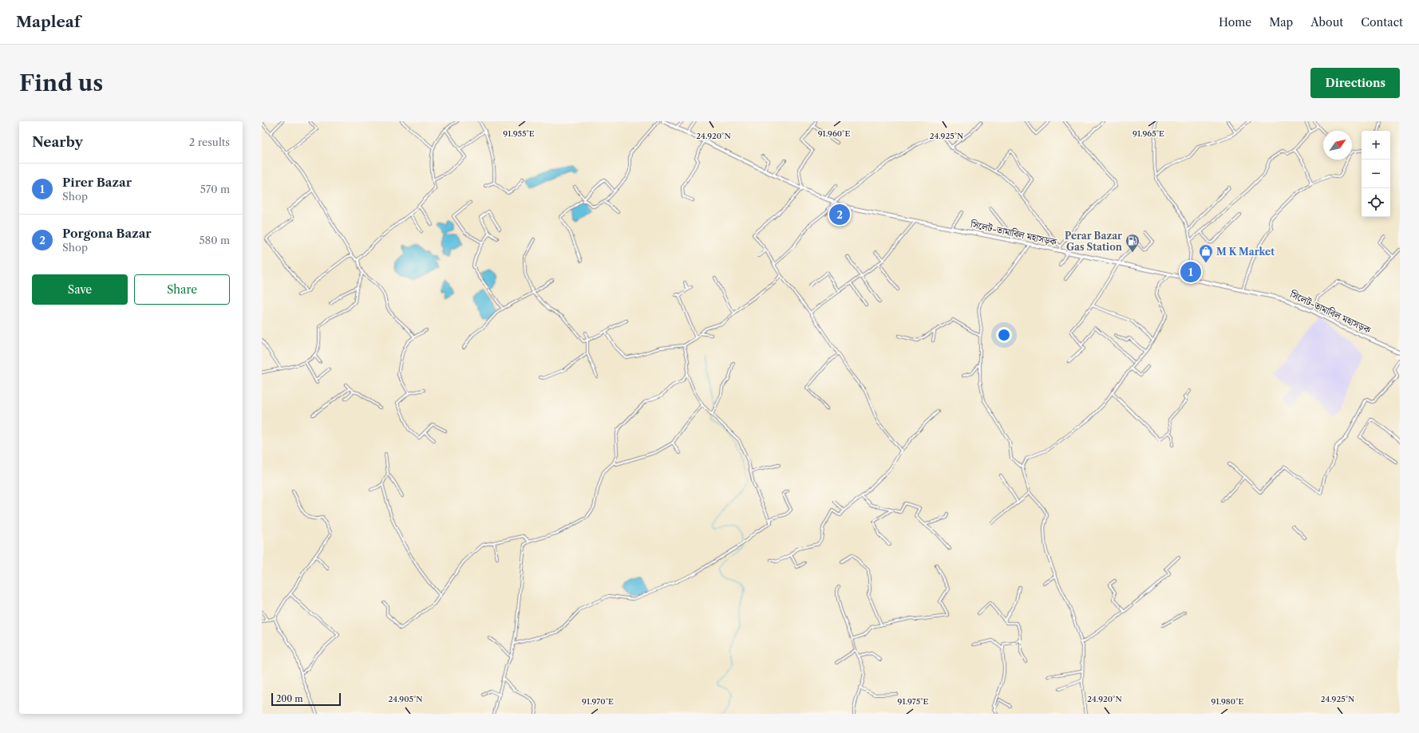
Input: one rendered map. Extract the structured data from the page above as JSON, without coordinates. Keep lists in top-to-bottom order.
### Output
{
  "streets": {
    "highway": ["সিলেট-তামাবিল মহাসড়ক"]
  },
  "places": {
    "fuel station": ["Perar Bazar Gas Station"],
    "shop": ["M K Market"]
  },
  "scale_bar": "200 m",
  "north": "top right",
  "page": {
    "header": "Mapleaf",
    "nav": [
      "Home",
      "Map",
      "About",
      "Contact"
    ],
    "buttons": [
      "Directions",
      ["Save", "Share"]
    ],
    "title": "Find us",
    "heading": ["Nearby", "2 results"],
    "map_buttons": ["+", "−"],
    "list": [
      {
        "mark": "1",
        "name": "Pirer Bazar",
        "note": "Shop",
        "value": "570 m"
      },
      {
        "mark": "2",
        "name": "Porgona Bazar",
        "note": "Shop",
        "value": "580 m"
      }
    ],
    "pins": ["2", "1"],
    "scale": "200 m"
  },
  "coordinates": [
    "91.955°E",
    "91.960°E",
    "91.965°E",
    "24.920°N",
    "24.925°N",
    "24.905°N",
    "91.970°E",
    "91.975°E",
    "91.980°E"
  ]
}
